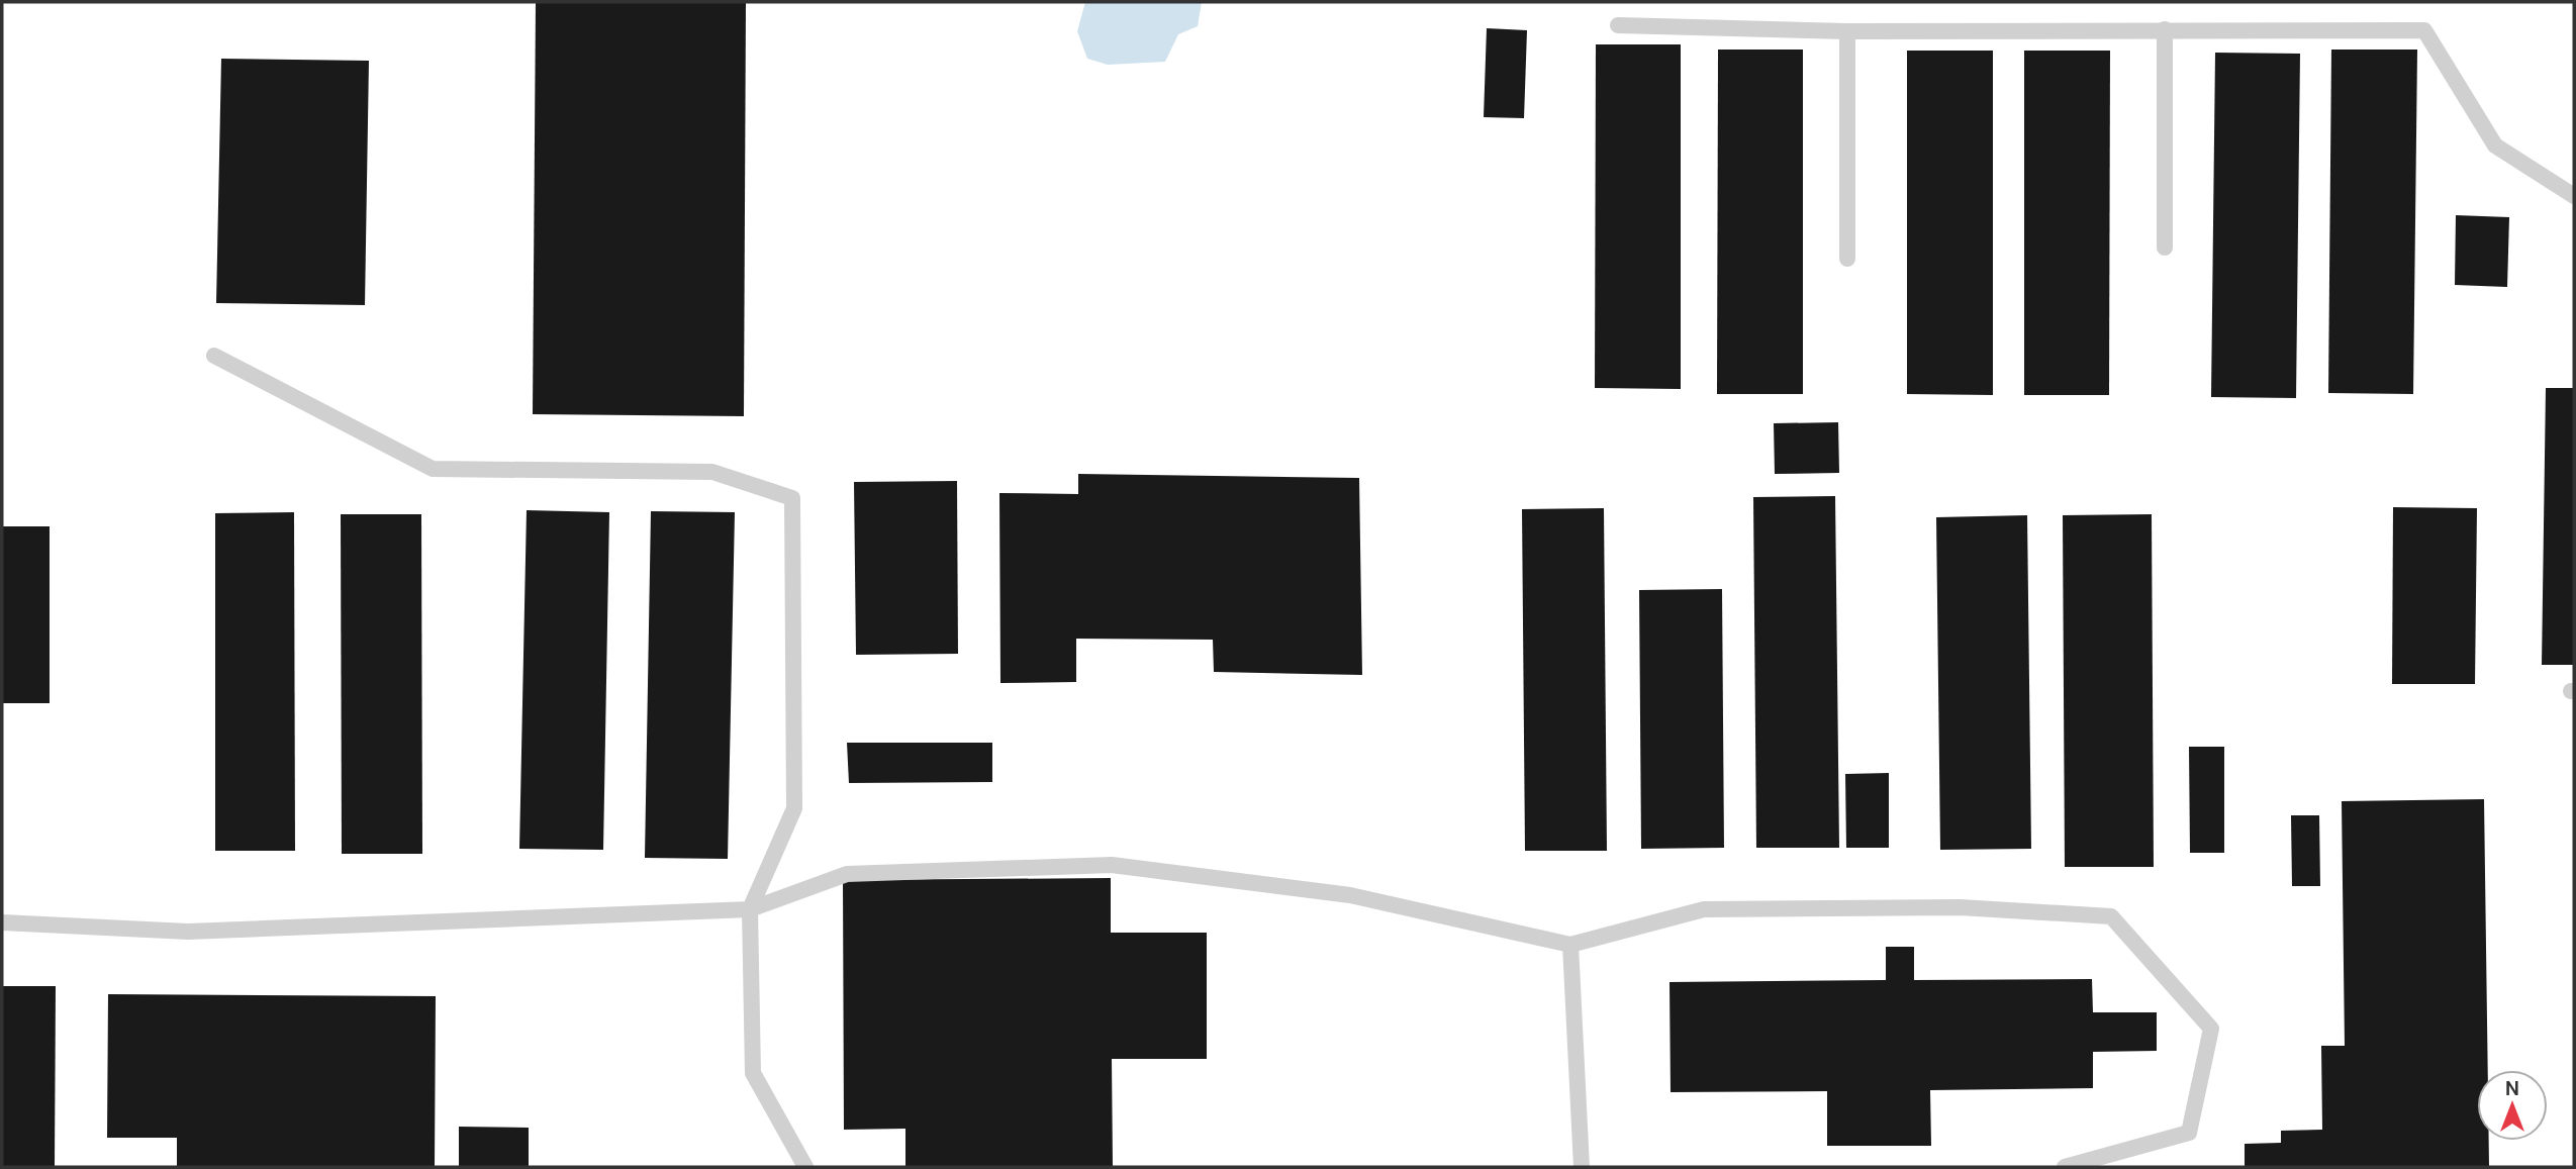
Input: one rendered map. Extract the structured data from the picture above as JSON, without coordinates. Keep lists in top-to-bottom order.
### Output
{
  "north": "top"
}
